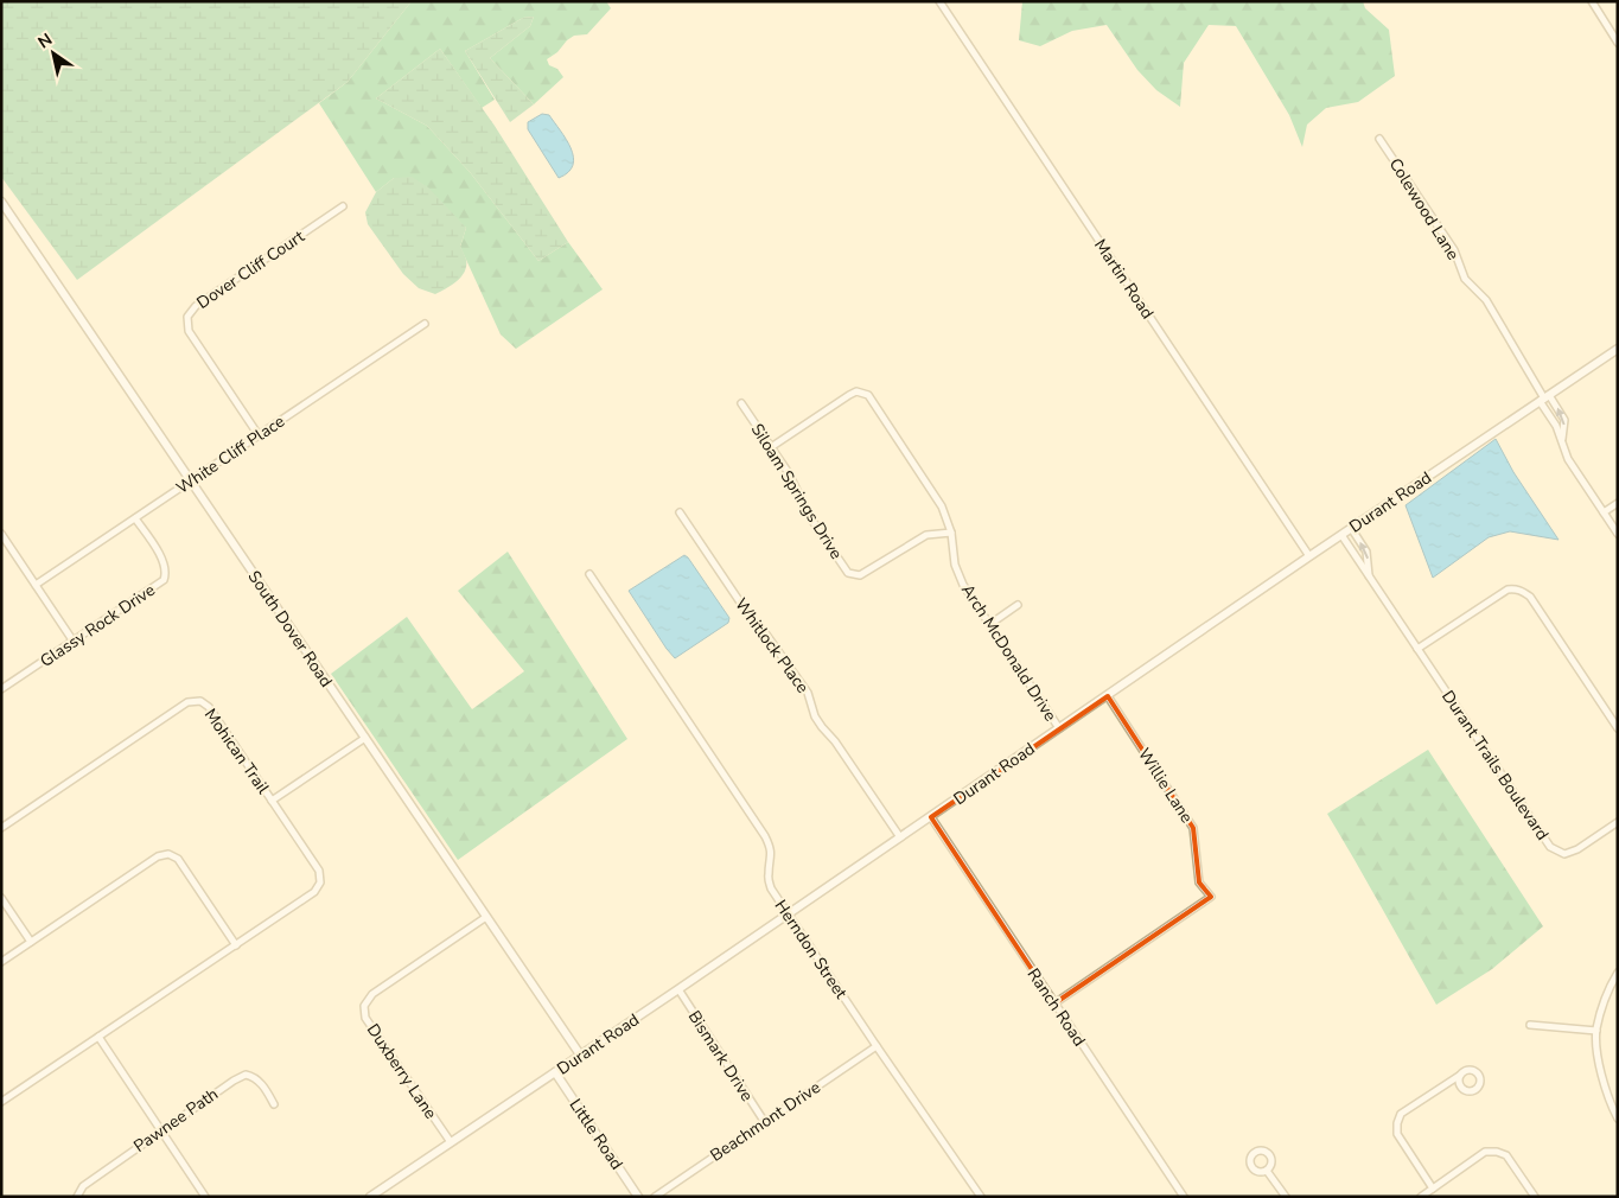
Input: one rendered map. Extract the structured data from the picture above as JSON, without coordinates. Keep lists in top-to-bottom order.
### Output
{
  "streets": {
    "street": [
      "Colewood Lane",
      "Dover Cliff Court",
      "Martin Road",
      "White Cliff Place",
      "Siloam Springs Drive",
      "Durant Road",
      "Glassy Rock Drive",
      "South Dover Road",
      "Whitlock Place",
      "Arch McDonald Drive",
      "Mohican Trail",
      "Durant Trails Boulevard",
      "Willie Lane",
      "Herndon Street",
      "Ranch Road",
      "Bismark Drive",
      "Duxberry Lane",
      "Pawnee Path",
      "Beachmont Drive",
      "Little Road"
    ]
  },
  "crossings": [
    ["Colewood Lane", "Durant Road"],
    ["Dover Cliff Court", "White Cliff Place"],
    ["Martin Road", "Durant Road"],
    ["White Cliff Place", "Glassy Rock Drive"],
    ["White Cliff Place", "South Dover Road"],
    ["Siloam Springs Drive", "Arch McDonald Drive"],
    ["Durant Road", "South Dover Road"],
    ["Durant Road", "Whitlock Place"],
    ["Durant Road", "Arch McDonald Drive"],
    ["Durant Road", "Durant Trails Boulevard"],
    ["Durant Road", "Willie Lane"],
    ["Durant Road", "Herndon Street"],
    ["Durant Road", "Ranch Road"],
    ["Durant Road", "Bismark Drive"],
    ["Durant Road", "Duxberry Lane"],
    ["Durant Road", "Little Road"],
    ["South Dover Road", "Duxberry Lane"],
    ["Willie Lane", "Ranch Road"],
    ["Herndon Street", "Beachmont Drive"],
    ["Bismark Drive", "Beachmont Drive"]
  ],
  "north": "top left"
}
